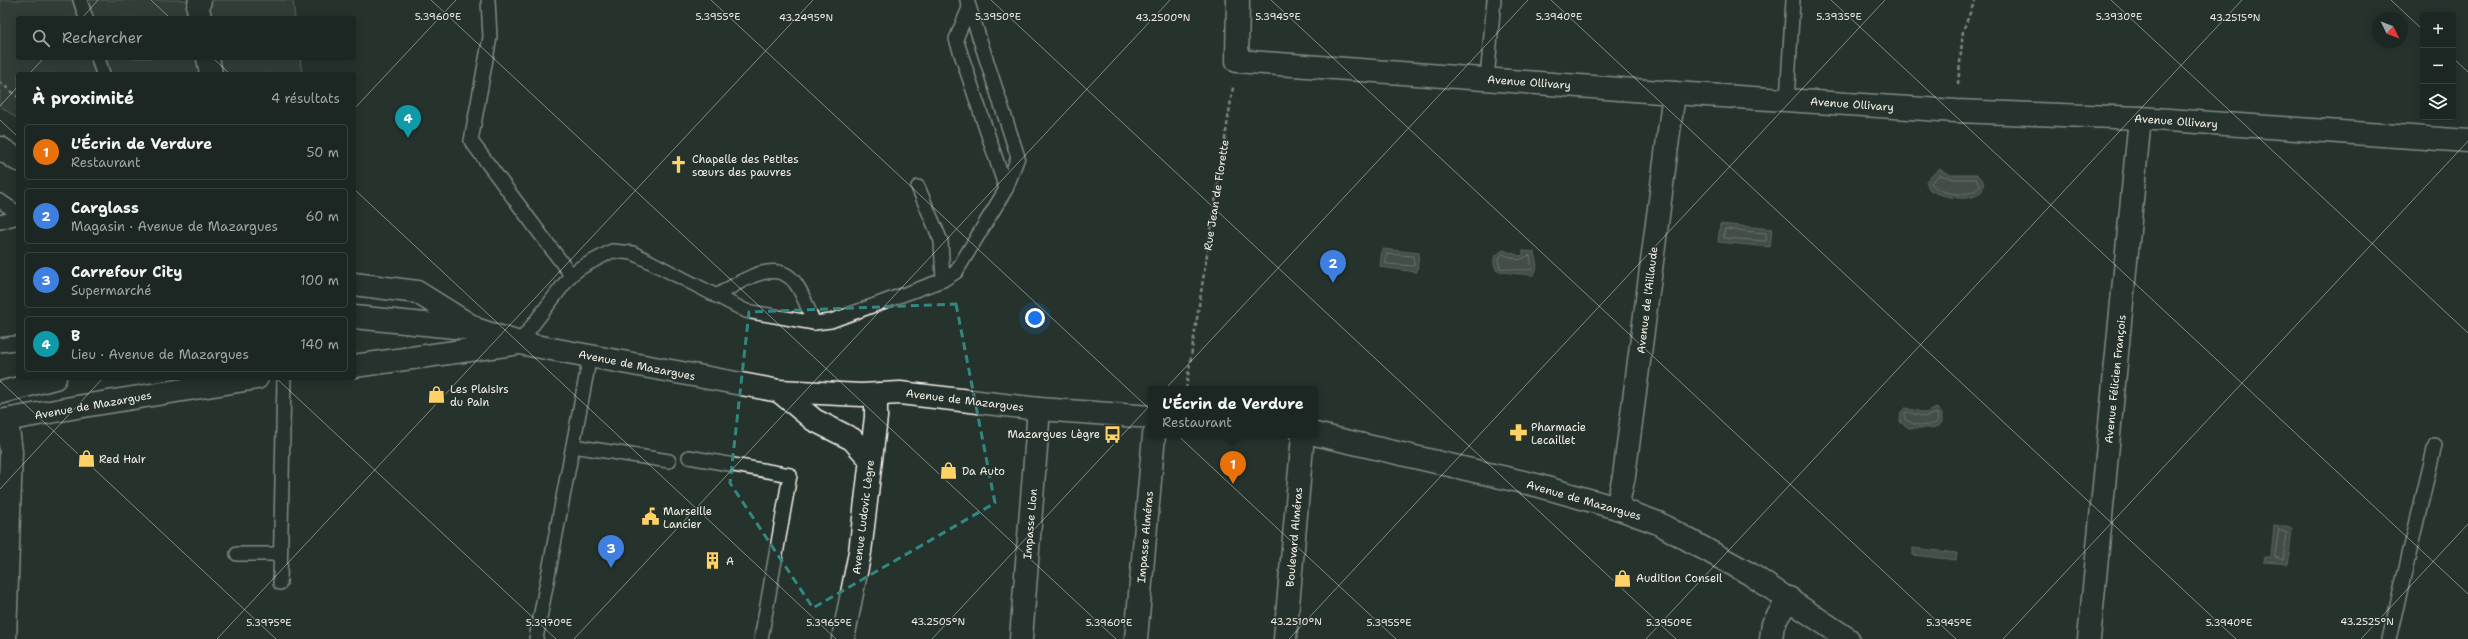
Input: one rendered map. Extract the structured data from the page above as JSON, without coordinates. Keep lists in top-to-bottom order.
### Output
{
  "streets": {
    "street": [
      "Avenue Ollivary",
      "Avenue de l'Aillaude",
      "Avenue de Mazargues",
      "Avenue Félicien François",
      "Avenue Ludovic Lègre",
      "Impasse Lion",
      "Impasse Alméras",
      "Boulevard Alméras"
    ],
    "path": ["Rue Jean de Florette"]
  },
  "crossings": [
    ["Avenue Ollivary", "Rue Jean de Florette"],
    ["Avenue Ollivary", "Avenue de l'Aillaude"],
    ["Avenue Ollivary", "Avenue Félicien François"],
    ["Avenue de l'Aillaude", "Avenue de Mazargues"],
    ["Avenue de Mazargues", "Avenue Ludovic Lègre"],
    ["Avenue de Mazargues", "Impasse Lion"]
  ],
  "places": {
    "church": ["Chapelle des Petites sœurs des pauvres"],
    "shop": [
      "Les Plaisirs du Pain",
      "Red Hair",
      "Da Auto",
      "Audition Conseil"
    ],
    "pharmacy": ["Pharmacie Lecaillet"],
    "bus stop": ["Mazargues Lègre"],
    "public building": ["Marseille Lancier"],
    "building": ["A"]
  },
  "north": "bottom right",
  "page": {
    "map_buttons": ["+", "−"],
    "search": "Rechercher",
    "heading": ["À proximité", "4 résultats"],
    "pins": [
      "4",
      "2",
      "1",
      "3"
    ],
    "list": [
      {
        "mark": "1",
        "name": "L'Écrin de Verdure",
        "note": "Restaurant",
        "value": "50 m"
      },
      {
        "mark": "2",
        "name": "Carglass",
        "note": "Magasin · Avenue de Mazargues",
        "value": "60 m"
      },
      {
        "mark": "3",
        "name": "Carrefour City",
        "note": "Supermarché",
        "value": "100 m"
      },
      {
        "mark": "4",
        "name": "B",
        "note": "Lieu · Avenue de Mazargues",
        "value": "140 m"
      }
    ],
    "popup": ["L'Écrin de Verdure", "Restaurant"]
  },
  "coordinates": [
    "5.3960°E",
    "5.3955°E",
    "5.3945°E",
    "5.3940°E",
    "5.3950°E",
    "5.3935°E",
    "5.3930°E",
    "43.2495°N",
    "43.2500°N",
    "43.2515°N",
    "43.2505°N",
    "43.2510°N",
    "43.2525°N",
    "5.3975°E",
    "5.3970°E",
    "5.3965°E"
  ]
}
